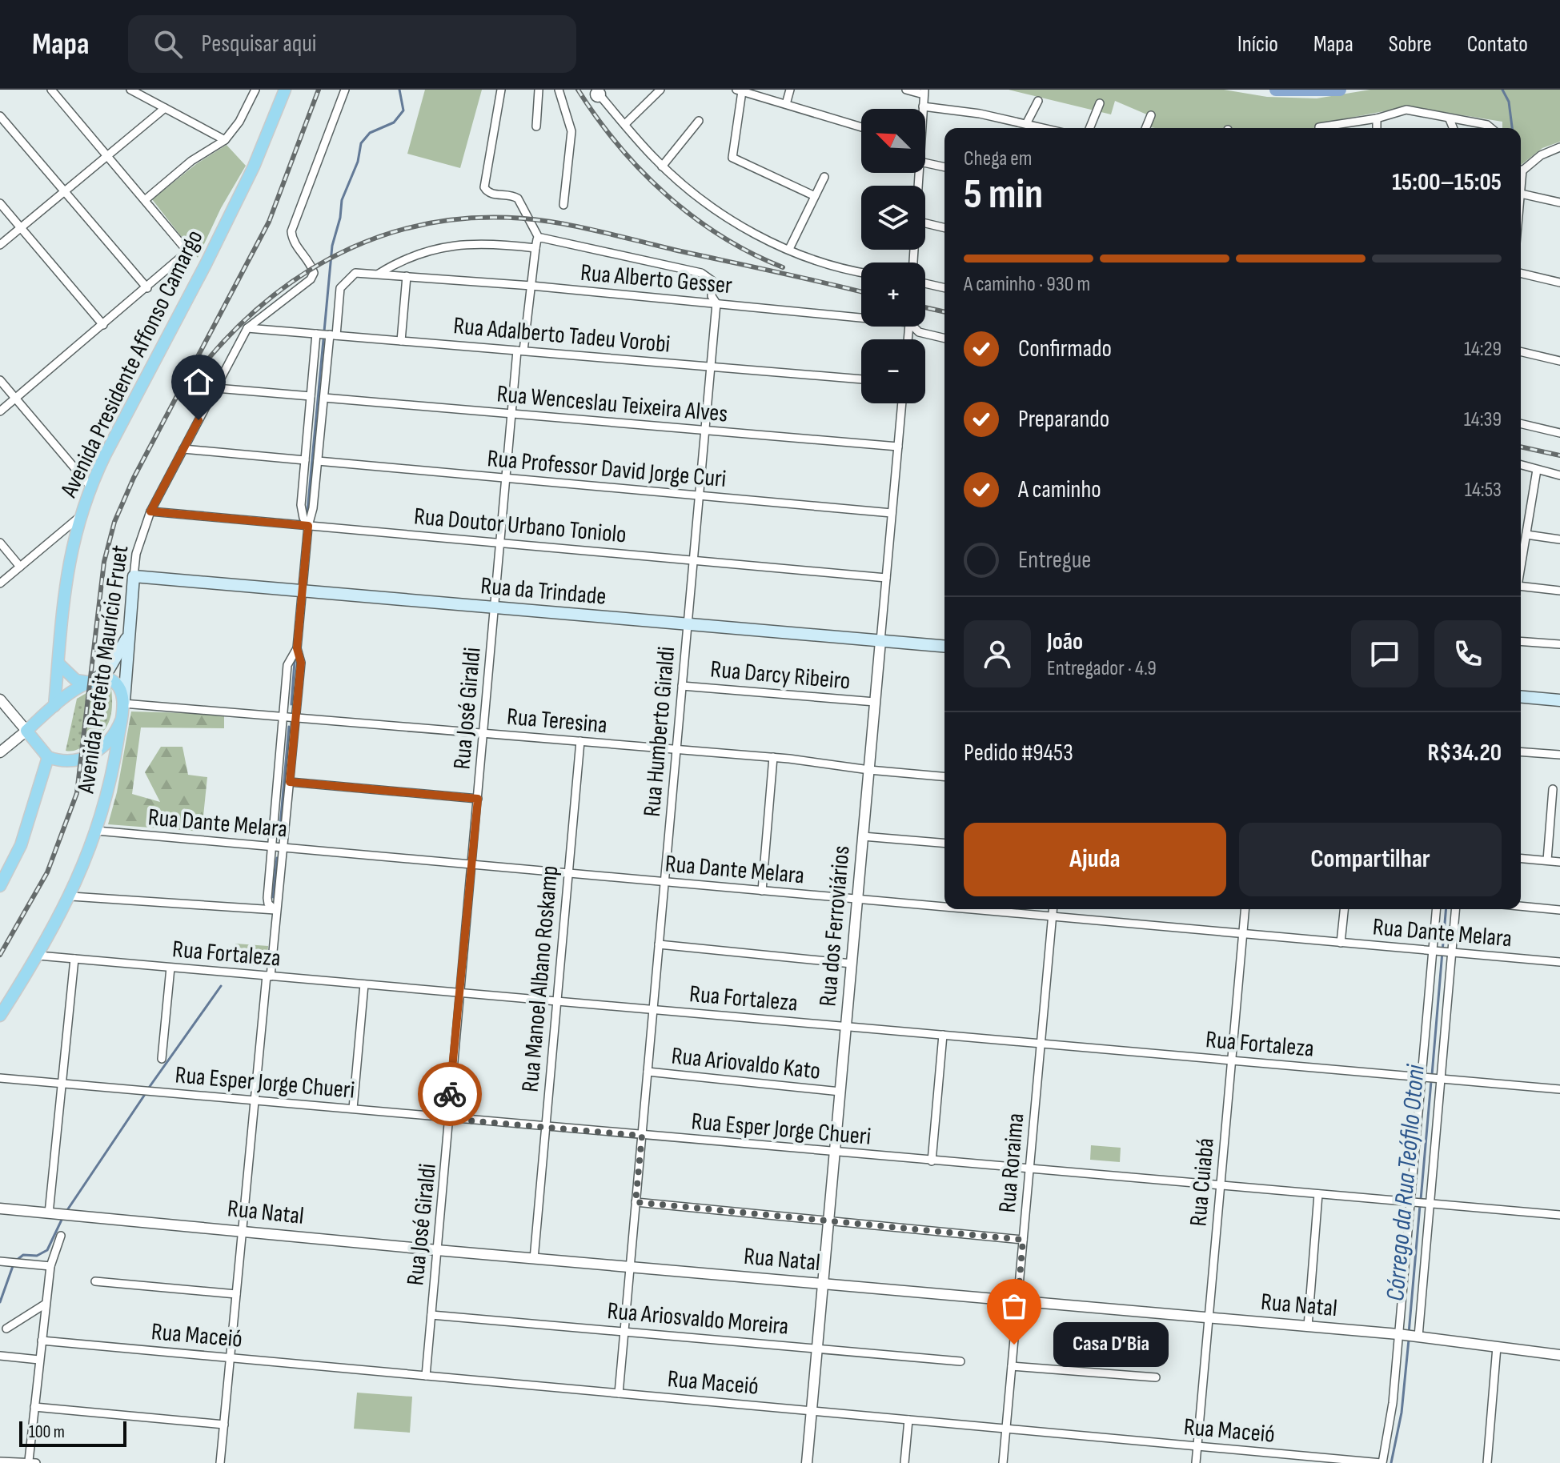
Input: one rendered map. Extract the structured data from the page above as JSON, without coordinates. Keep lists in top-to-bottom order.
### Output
{
  "streets": {
    "main road": ["Avenida Presidente Affonso Camargo", "Rua da Trindade", "Avenida Prefeito Maurício Fruet"],
    "street": [
      "Rua Alberto Gesser",
      "Rua Adalberto Tadeu Vorobi",
      "Rua Wenceslau Teixeira Alves",
      "Rua Professor David Jorge Curi",
      "Rua Doutor Urbano Toniolo",
      "Rua Darcy Ribeiro",
      "Rua José Giraldi",
      "Rua Teresina",
      "Rua Humberto Giraldi",
      "Rua Dante Melara",
      "Rua dos Ferroviários",
      "Rua Fortaleza",
      "Rua Manoel Albano Roskamp",
      "Rua Ariovaldo Kato",
      "Rua Esper Jorge Chueri",
      "Rua Roraima",
      "Rua Cuiabá",
      "Rua Natal",
      "Rua Ariosvaldo Moreira",
      "Rua Maceió"
    ]
  },
  "crossings": [
    ["Rua Alberto Gesser", "Rua Adalberto Tadeu Vorobi"],
    ["Rua Alberto Gesser", "Rua José Giraldi"],
    ["Rua Alberto Gesser", "Rua Humberto Giraldi"],
    ["Rua Adalberto Tadeu Vorobi", "Avenida Prefeito Maurício Fruet"],
    ["Rua Adalberto Tadeu Vorobi", "Rua José Giraldi"],
    ["Rua Adalberto Tadeu Vorobi", "Rua Humberto Giraldi"],
    ["Rua Wenceslau Teixeira Alves", "Rua José Giraldi"],
    ["Rua Wenceslau Teixeira Alves", "Rua Humberto Giraldi"],
    ["Rua Wenceslau Teixeira Alves", "Rua dos Ferroviários"],
    ["Rua Professor David Jorge Curi", "Rua José Giraldi"],
    ["Rua Professor David Jorge Curi", "Rua Humberto Giraldi"],
    ["Rua Professor David Jorge Curi", "Rua dos Ferroviários"],
    ["Rua Doutor Urbano Toniolo", "Avenida Prefeito Maurício Fruet"],
    ["Rua Doutor Urbano Toniolo", "Rua José Giraldi"],
    ["Rua Doutor Urbano Toniolo", "Rua Humberto Giraldi"],
    ["Rua Doutor Urbano Toniolo", "Rua dos Ferroviários"],
    ["Rua da Trindade", "Avenida Prefeito Maurício Fruet"],
    ["Rua da Trindade", "Rua José Giraldi"],
    ["Rua da Trindade", "Rua Humberto Giraldi"],
    ["Rua da Trindade", "Rua dos Ferroviários"],
    ["Avenida Prefeito Maurício Fruet", "Rua Teresina"],
    ["Avenida Prefeito Maurício Fruet", "Rua Dante Melara"],
    ["Avenida Prefeito Maurício Fruet", "Rua Fortaleza"],
    ["Rua Darcy Ribeiro", "Rua Humberto Giraldi"],
    ["Rua Darcy Ribeiro", "Rua dos Ferroviários"],
    ["Rua José Giraldi", "Rua Teresina"],
    ["Rua José Giraldi", "Rua Dante Melara"],
    ["Rua José Giraldi", "Rua Fortaleza"],
    ["Rua José Giraldi", "Rua Esper Jorge Chueri"],
    ["Rua José Giraldi", "Rua Natal"],
    ["Rua José Giraldi", "Rua Ariosvaldo Moreira"],
    ["Rua José Giraldi", "Rua Maceió"],
    ["Rua Teresina", "Rua Humberto Giraldi"],
    ["Rua Teresina", "Rua dos Ferroviários"],
    ["Rua Teresina", "Rua Manoel Albano Roskamp"],
    ["Rua Humberto Giraldi", "Rua Dante Melara"],
    ["Rua Humberto Giraldi", "Rua Fortaleza"],
    ["Rua Humberto Giraldi", "Rua Ariovaldo Kato"],
    ["Rua Humberto Giraldi", "Rua Esper Jorge Chueri"],
    ["Rua Humberto Giraldi", "Rua Natal"],
    ["Rua Humberto Giraldi", "Rua Ariosvaldo Moreira"],
    ["Rua Humberto Giraldi", "Rua Maceió"],
    ["Rua Dante Melara", "Rua dos Ferroviários"],
    ["Rua Dante Melara", "Rua Manoel Albano Roskamp"],
    ["Rua Dante Melara", "Rua Roraima"],
    ["Rua Dante Melara", "Rua Cuiabá"],
    ["Rua dos Ferroviários", "Rua Fortaleza"],
    ["Rua dos Ferroviários", "Rua Ariovaldo Kato"],
    ["Rua dos Ferroviários", "Rua Esper Jorge Chueri"],
    ["Rua dos Ferroviários", "Rua Natal"],
    ["Rua dos Ferroviários", "Rua Ariosvaldo Moreira"],
    ["Rua dos Ferroviários", "Rua Maceió"],
    ["Rua Fortaleza", "Rua Manoel Albano Roskamp"],
    ["Rua Fortaleza", "Rua Roraima"],
    ["Rua Fortaleza", "Rua Cuiabá"],
    ["Rua Manoel Albano Roskamp", "Rua Esper Jorge Chueri"],
    ["Rua Manoel Albano Roskamp", "Rua Natal"],
    ["Rua Esper Jorge Chueri", "Rua Roraima"],
    ["Rua Esper Jorge Chueri", "Rua Cuiabá"],
    ["Rua Roraima", "Rua Natal"],
    ["Rua Roraima", "Rua Maceió"],
    ["Rua Cuiabá", "Rua Natal"],
    ["Rua Cuiabá", "Rua Maceió"]
  ],
  "water": ["Córrego da Rua Teófilo Otoni"],
  "places": ["Casa D’Bia"],
  "scale_bar": "100 m",
  "north": "top left",
  "page": {
    "header": "Mapa",
    "search": "Pesquisar aqui",
    "nav": [
      "Início",
      "Mapa",
      "Sobre",
      "Contato"
    ],
    "map_buttons": ["+", "−"],
    "heading": ["5 min", "Chega em", "15:00–15:05"],
    "panel": [
      "João",
      "Entregador · 4.9",
      "Pedido #9453",
      "R$34.20"
    ],
    "bar": "A caminho · 930 m",
    "list": [
      ["Confirmado", "14:29"],
      ["Preparando", "14:39"],
      ["A caminho", "14:53"],
      "Entregue"
    ],
    "buttons": ["Ajuda", "Compartilhar"],
    "bubble": "Casa D’Bia",
    "scale": "100 m"
  }
}
